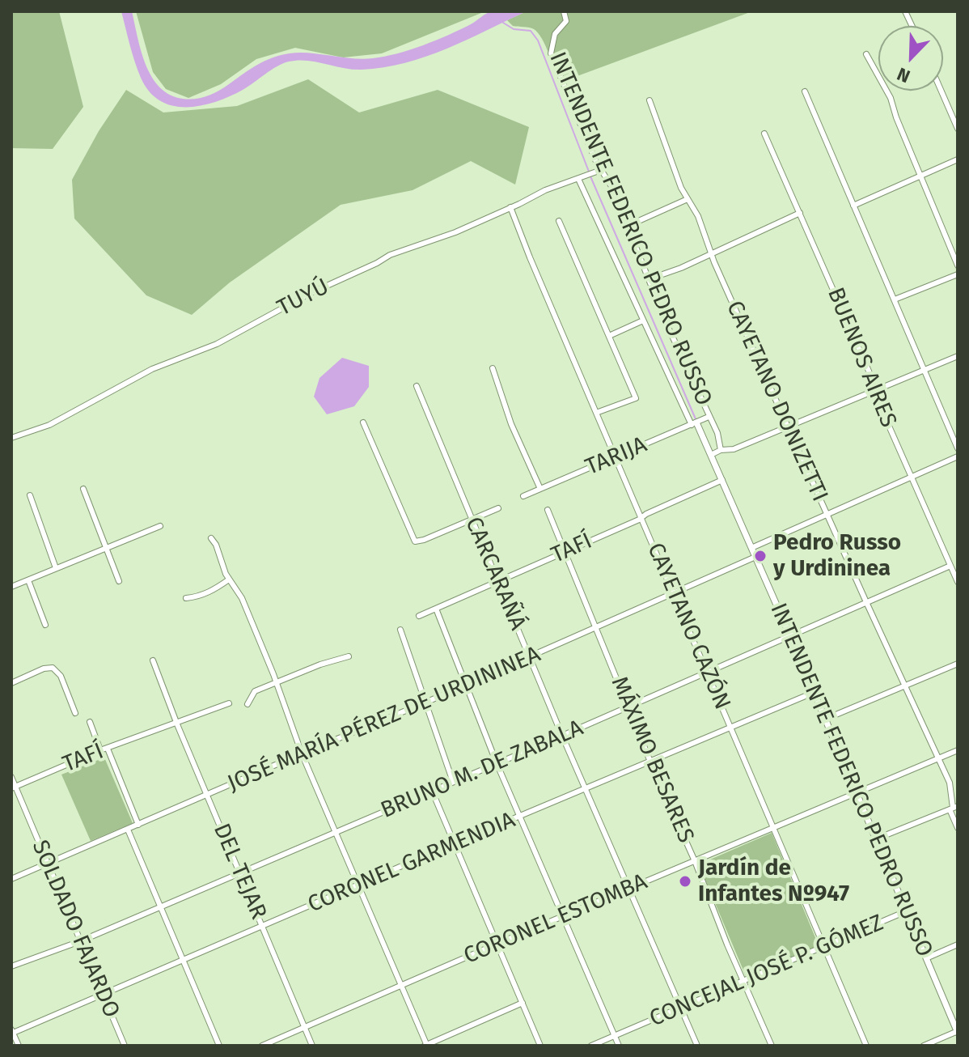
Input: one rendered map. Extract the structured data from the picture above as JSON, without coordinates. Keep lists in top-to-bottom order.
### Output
{
  "streets": {
    "street": [
      "INTENDENTE FEDERICO PEDRO RUSSO",
      "TUYÚ",
      "BUENOS AIRES",
      "CAYETANO DONIZETTI",
      "TARIJA",
      "TAFÍ",
      "CARCARAÑÁ",
      "CAYETANO CAZÓN",
      "JOSÉ MARÍA PÉREZ DE URDININEA",
      "MÁXIMO BESARES",
      "BRUNO M. DE ZABALA",
      "CORONEL GARMENDIA",
      "DEL TEJAR",
      "CORONEL ESTOMBA",
      "SOLDADO FAJARDO",
      "CONCEJAL JOSÉ P. GÓMEZ"
    ]
  },
  "crossings": [
    ["INTENDENTE FEDERICO PEDRO RUSSO", "TUYÚ"],
    ["INTENDENTE FEDERICO PEDRO RUSSO", "TARIJA"],
    ["INTENDENTE FEDERICO PEDRO RUSSO", "TAFÍ"],
    ["INTENDENTE FEDERICO PEDRO RUSSO", "JOSÉ MARÍA PÉREZ DE URDININEA"],
    ["INTENDENTE FEDERICO PEDRO RUSSO", "BRUNO M. DE ZABALA"],
    ["INTENDENTE FEDERICO PEDRO RUSSO", "CORONEL GARMENDIA"],
    ["INTENDENTE FEDERICO PEDRO RUSSO", "CORONEL ESTOMBA"],
    ["INTENDENTE FEDERICO PEDRO RUSSO", "CONCEJAL JOSÉ P. GÓMEZ"],
    ["TUYÚ", "CAYETANO CAZÓN"],
    ["BUENOS AIRES", "BRUNO M. DE ZABALA"],
    ["CAYETANO DONIZETTI", "BRUNO M. DE ZABALA"],
    ["CAYETANO DONIZETTI", "CORONEL ESTOMBA"],
    ["TARIJA", "CAYETANO CAZÓN"],
    ["TAFÍ", "CARCARAÑÁ"],
    ["TAFÍ", "CAYETANO CAZÓN"],
    ["TAFÍ", "MÁXIMO BESARES"],
    ["TAFÍ", "DEL TEJAR"],
    ["TAFÍ", "SOLDADO FAJARDO"],
    ["CARCARAÑÁ", "JOSÉ MARÍA PÉREZ DE URDININEA"],
    ["CARCARAÑÁ", "BRUNO M. DE ZABALA"],
    ["CARCARAÑÁ", "CORONEL GARMENDIA"],
    ["CARCARAÑÁ", "CORONEL ESTOMBA"],
    ["CARCARAÑÁ", "CONCEJAL JOSÉ P. GÓMEZ"],
    ["CAYETANO CAZÓN", "JOSÉ MARÍA PÉREZ DE URDININEA"],
    ["CAYETANO CAZÓN", "BRUNO M. DE ZABALA"],
    ["CAYETANO CAZÓN", "CORONEL GARMENDIA"],
    ["CAYETANO CAZÓN", "CORONEL ESTOMBA"],
    ["CAYETANO CAZÓN", "CONCEJAL JOSÉ P. GÓMEZ"],
    ["JOSÉ MARÍA PÉREZ DE URDININEA", "MÁXIMO BESARES"],
    ["JOSÉ MARÍA PÉREZ DE URDININEA", "DEL TEJAR"],
    ["JOSÉ MARÍA PÉREZ DE URDININEA", "SOLDADO FAJARDO"],
    ["MÁXIMO BESARES", "BRUNO M. DE ZABALA"],
    ["MÁXIMO BESARES", "CORONEL GARMENDIA"],
    ["MÁXIMO BESARES", "CORONEL ESTOMBA"],
    ["MÁXIMO BESARES", "CONCEJAL JOSÉ P. GÓMEZ"],
    ["BRUNO M. DE ZABALA", "DEL TEJAR"],
    ["BRUNO M. DE ZABALA", "SOLDADO FAJARDO"],
    ["CORONEL GARMENDIA", "DEL TEJAR"],
    ["CORONEL GARMENDIA", "SOLDADO FAJARDO"],
    ["DEL TEJAR", "CORONEL ESTOMBA"]
  ],
  "places": ["Pedro Russo y Urdininea", "Jardín de Infantes Nº947"],
  "north": "bottom left"
}
